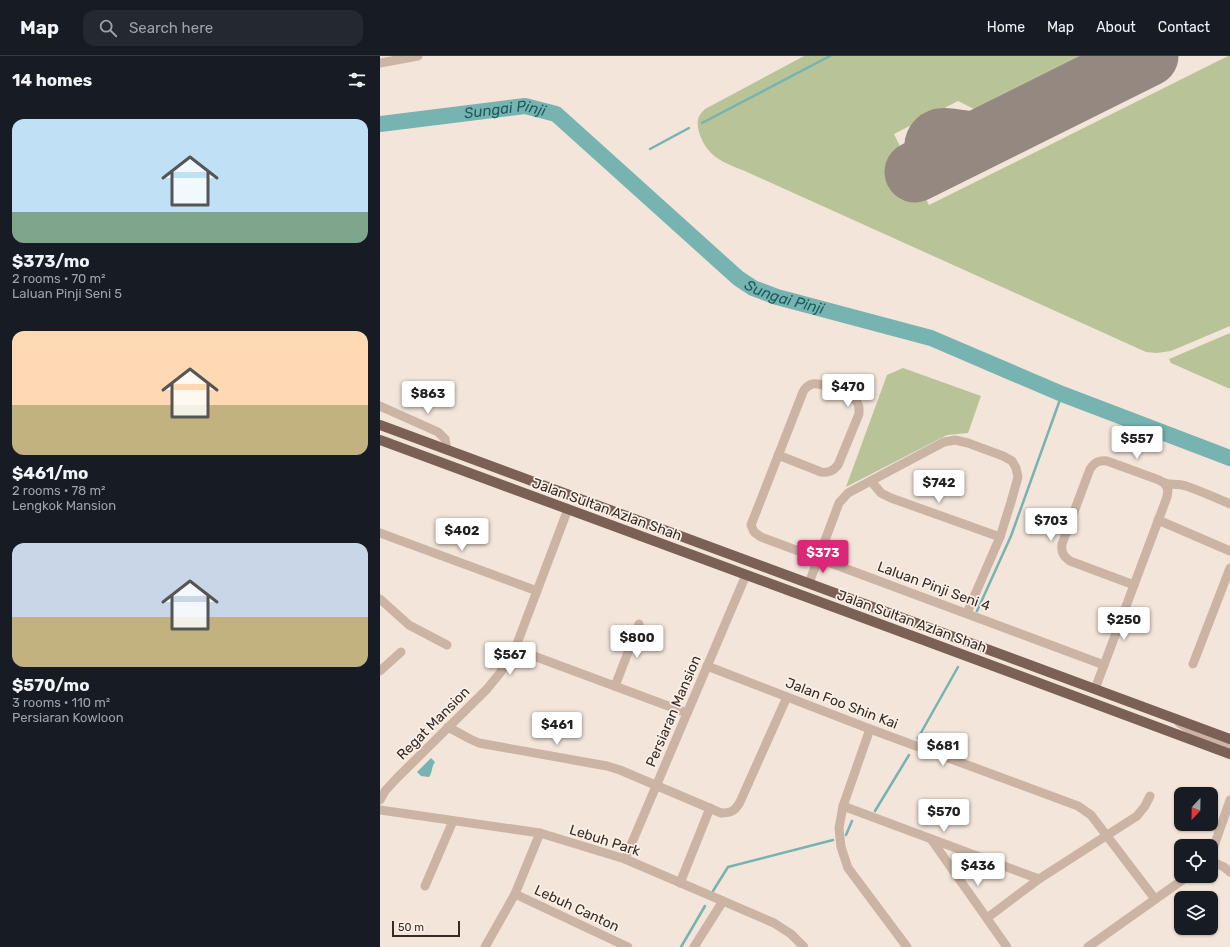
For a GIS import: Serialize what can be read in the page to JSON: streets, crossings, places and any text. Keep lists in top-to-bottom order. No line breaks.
{"streets":{"main road":["Jalan Sultan Azlan Shah"],"street":["Laluan Pinji Seni 4","Jalan Foo Shin Kai","Persiaran Mansion","Regat Mansion","Lebuh Park","Lebuh Canton"]},"crossings":[["Jalan Sultan Azlan Shah","Persiaran Mansion"],["Jalan Sultan Azlan Shah","Regat Mansion"],["Jalan Foo Shin Kai","Persiaran Mansion"],["Persiaran Mansion","Lebuh Park"]],"water":["Sungai Pinji"],"scale_bar":"50 m","north":"bottom","page":{"header":"Map","search":"Search here","nav":["Home","Map","About","Contact"],"heading":"14 homes","list":[{"name":"$373/mo","note":"2 rooms · 70 m² · Laluan Pinji Seni 5"},{"name":"$461/mo","note":"2 rooms · 78 m² · Lengkok Mansion"},{"name":"$570/mo","note":"3 rooms · 110 m² · Persiaran Kowloon"}],"price":["$470","$863","$557","$742","$703","$402","$373","$250","$800","$567","$461","$681","$570","$436"],"scale":"50 m"}}
